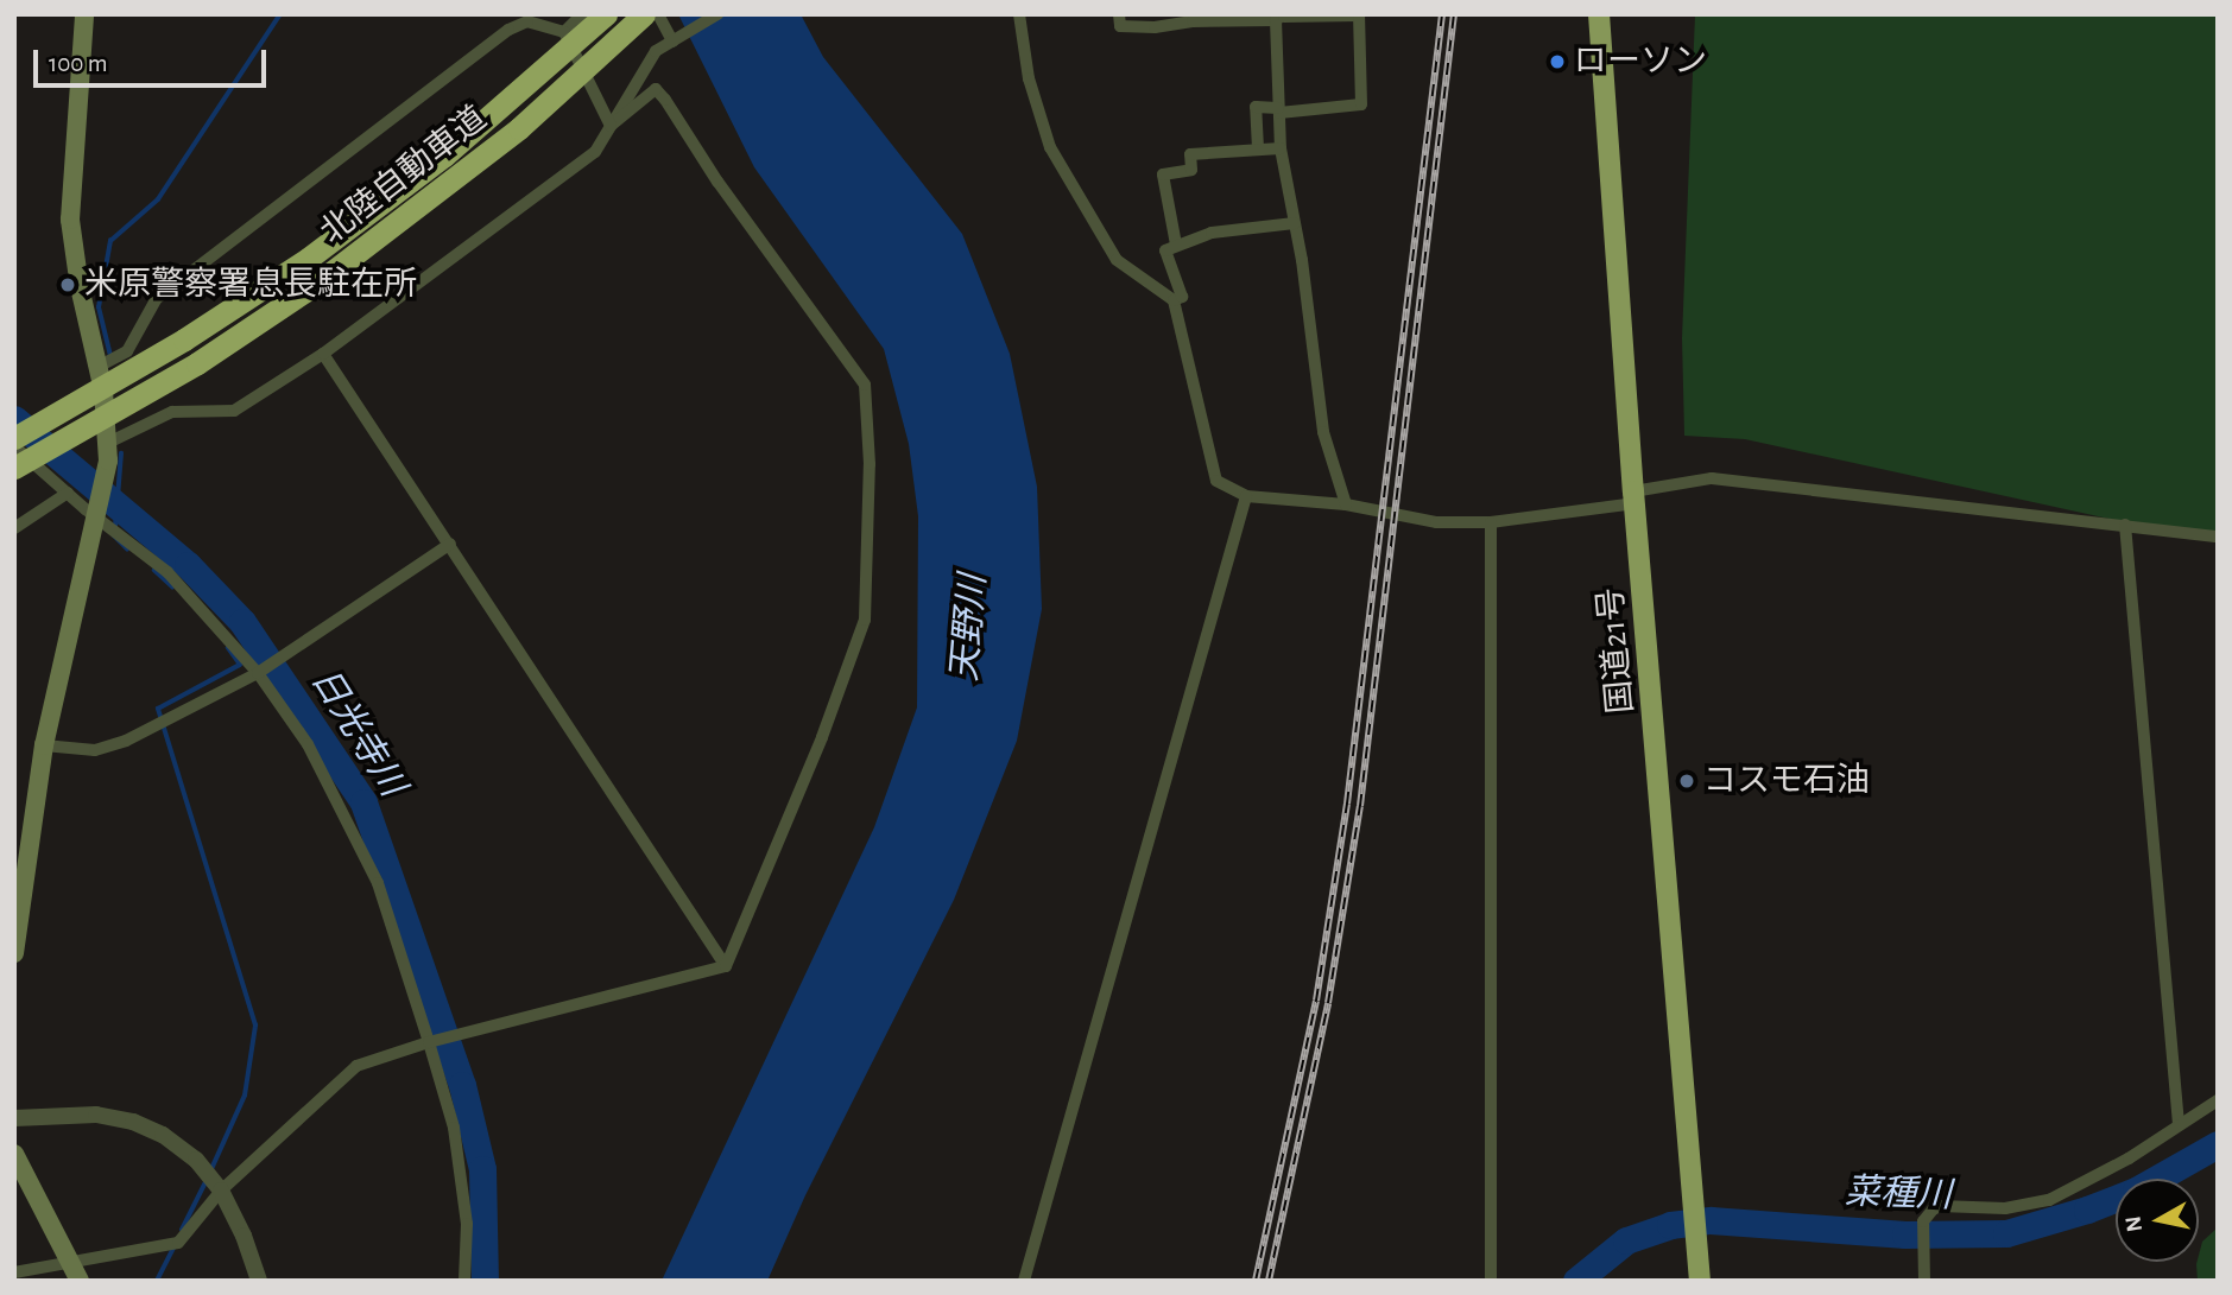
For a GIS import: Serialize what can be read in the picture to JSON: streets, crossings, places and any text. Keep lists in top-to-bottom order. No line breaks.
{"streets":{"highway":["北陸自動車道","国道21号"]},"water":["天野川","日光寺川","菜種川"],"places":["ローソン","米原警察署息長駐在所","コスモ石油"],"scale_bar":"100 m","north":"left"}
